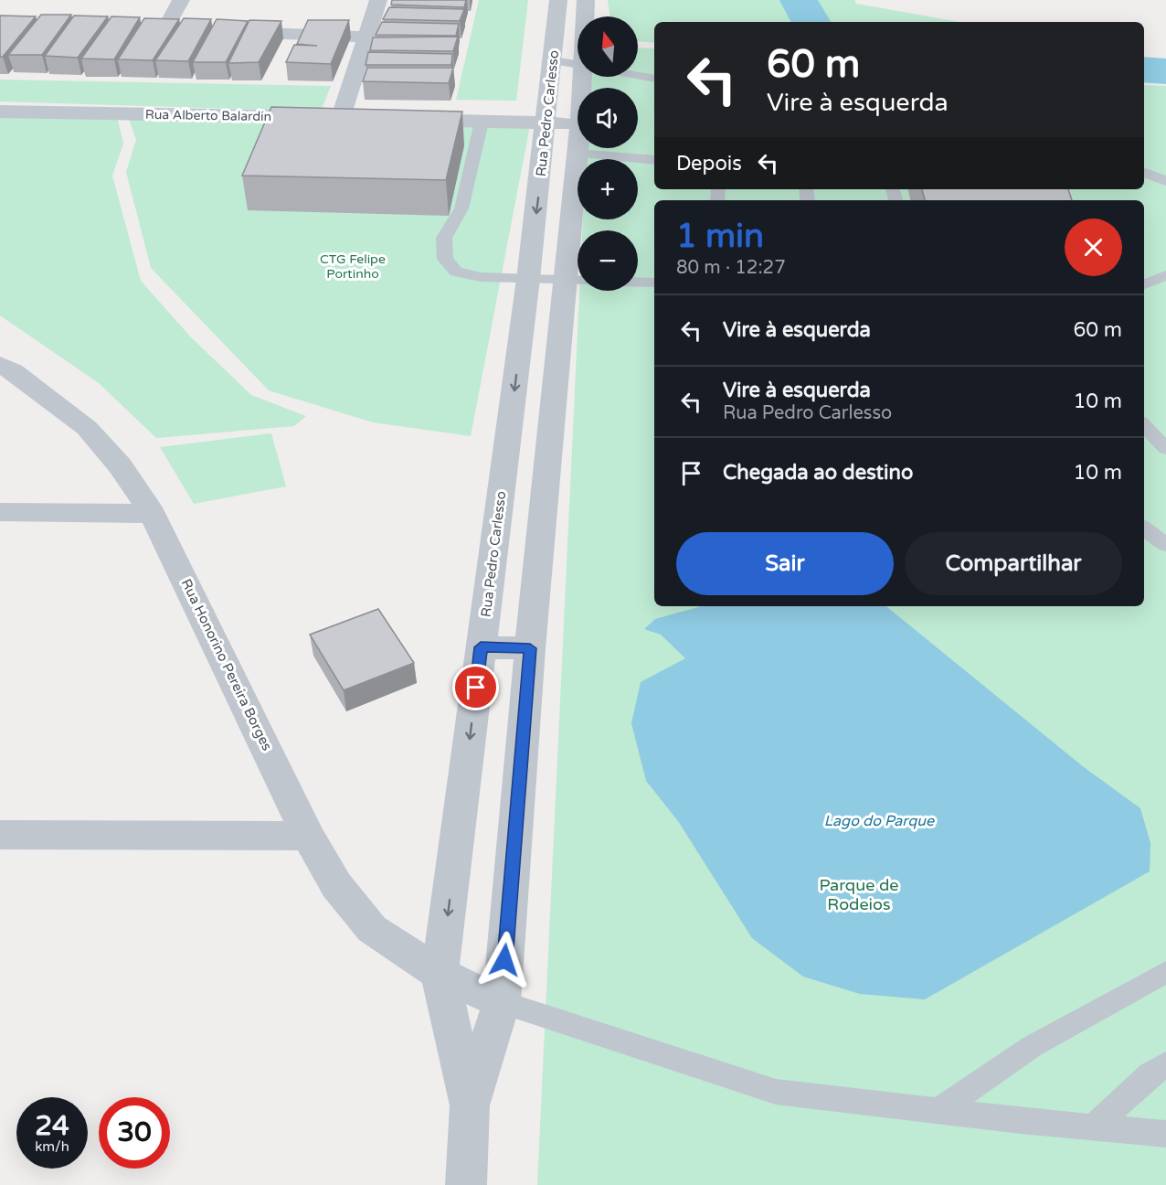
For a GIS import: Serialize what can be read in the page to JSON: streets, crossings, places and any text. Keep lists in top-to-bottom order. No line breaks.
{"streets":{"street":["Rua Pedro Carlesso","Rua Alberto Balardin","Rua Honorino Pereira Borges"]},"crossings":[["Rua Pedro Carlesso","Rua Honorino Pereira Borges"]],"water":["Lago do Parque"],"parks":["CTG Felipe Portinho","Parque de Rodeios"],"north":"top","page":{"map_buttons":["+","−"],"turn":["60 m","Vire à esquerda"],"then":"Depois","heading":["1 min","80 m · 12:27"],"list":[{"name":"Vire à esquerda","value":"60 m"},{"name":"Vire à esquerda","note":"Rua Pedro Carlesso","value":"10 m"},{"name":"Chegada ao destino","value":"10 m"}],"buttons":["Sair","Compartilhar"],"speed":"24 km/h","limit":"30"}}
